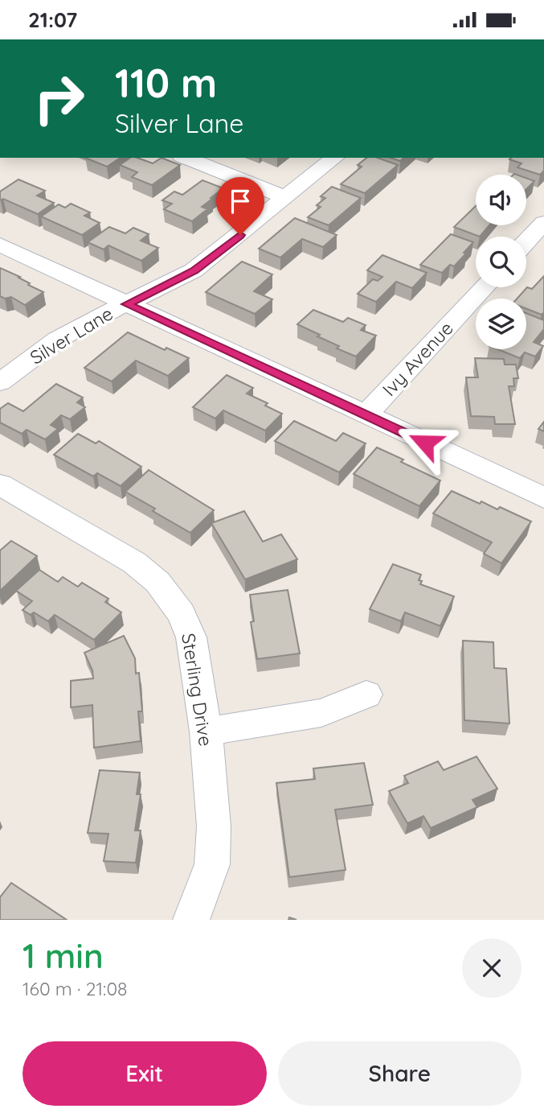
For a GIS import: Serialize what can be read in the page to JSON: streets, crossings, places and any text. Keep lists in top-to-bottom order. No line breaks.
{"streets":{"street":["Silver Lane","Ivy Avenue","Sterling Drive"]},"page":{"status":"21:07","turn":["110 m","Silver Lane"],"heading":["1 min","160 m · 21:08"],"buttons":["Exit","Share"]}}
